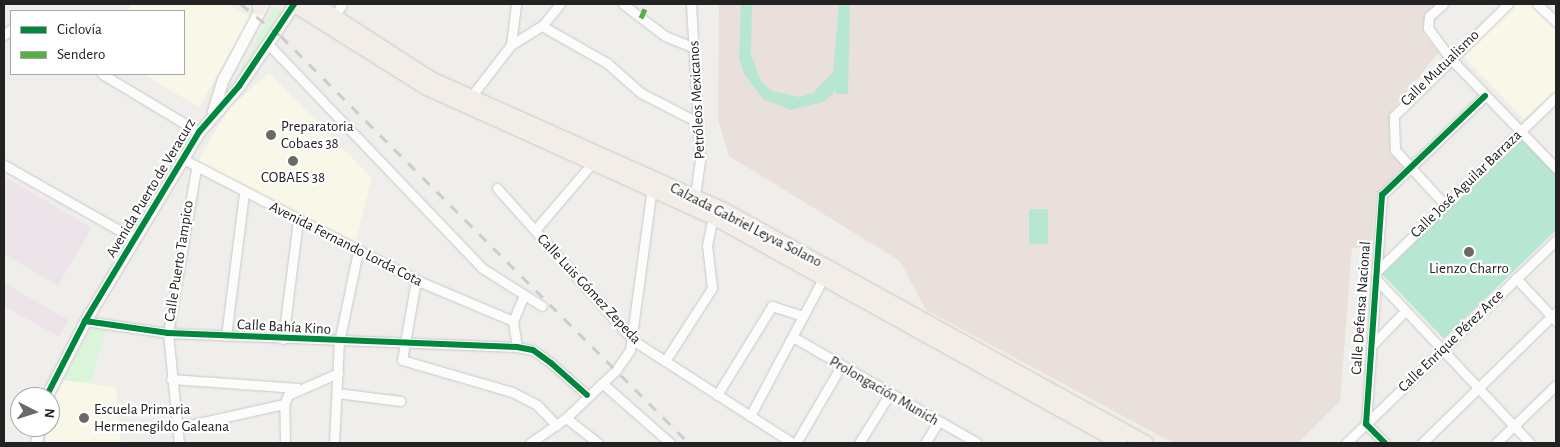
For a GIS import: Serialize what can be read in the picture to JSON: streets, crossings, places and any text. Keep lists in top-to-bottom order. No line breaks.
{"streets":{"main road":["Calzada Gabriel Leyva Solano"],"street":["Calle Mutualismo","Petróleos Mexicanos","Calle José Aguilar Barraza","Avenida Puerto de Veracurz","Avenida Fernando Lorda Cota","Calle Puerto Tampico","Calle Luis Gómez Zepeda","Calle Defensa Nacional","Calle Bahía Kino","Calle Enrique Pérez Arce","Prolongación Munich"]},"crossings":[["Calle Mutualismo","Calle José Aguilar Barraza"],["Calle Mutualismo","Calle Defensa Nacional"],["Petróleos Mexicanos","Calzada Gabriel Leyva Solano"],["Calle José Aguilar Barraza","Calle Defensa Nacional"],["Avenida Puerto de Veracurz","Calzada Gabriel Leyva Solano"],["Avenida Puerto de Veracurz","Avenida Fernando Lorda Cota"],["Avenida Puerto de Veracurz","Calle Bahía Kino"],["Avenida Fernando Lorda Cota","Calle Puerto Tampico"],["Calle Puerto Tampico","Calle Bahía Kino"],["Calle Defensa Nacional","Calle Enrique Pérez Arce"]],"places":["Preparatoria Cobaes 38","COBAES 38","Lienzo Charro","Escuela Primaria Hermenegildo Galeana"],"legend":["Ciclovía","Sendero"],"north":"right"}
